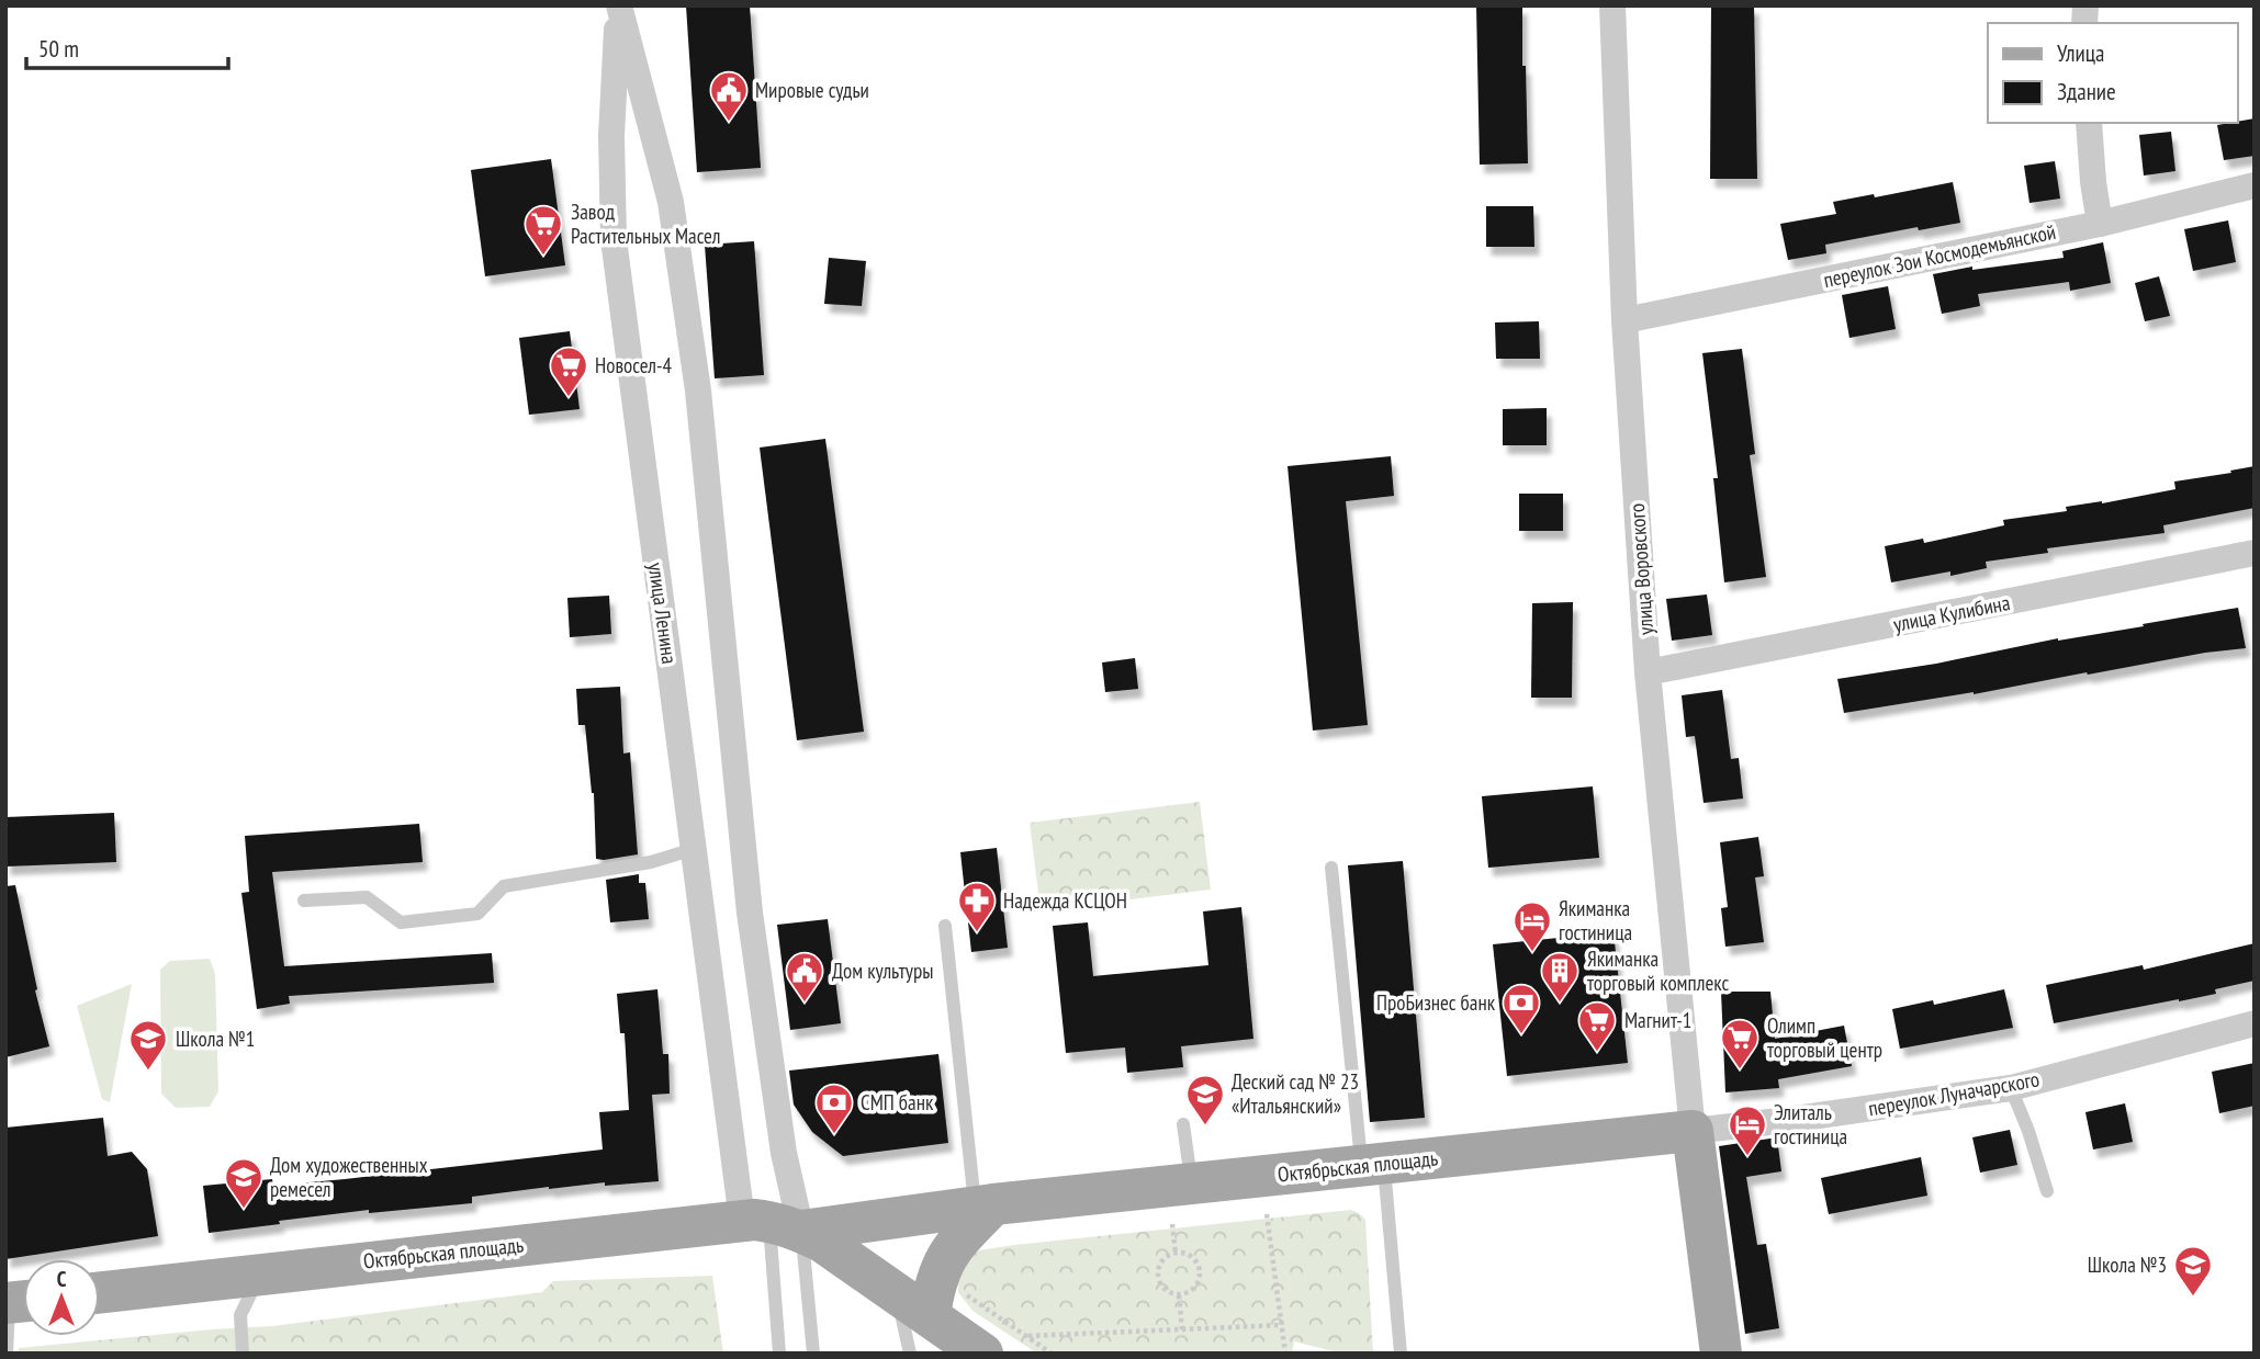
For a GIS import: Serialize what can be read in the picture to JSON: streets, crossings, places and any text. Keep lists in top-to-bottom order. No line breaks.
{"streets":{"main road":["Октябрьская площадь"],"street":["переулок Зои Космодемьянской","улица Воровского","улица Ленина","улица Кулибина","переулок Луначарского"]},"crossings":[["переулок Зои Космодемьянской","улица Воровского"],["улица Воровского","улица Кулибина"],["улица Воровского","переулок Луначарского"],["улица Воровского","Октябрьская площадь"],["улица Ленина","Октябрьская площадь"],["переулок Луначарского","Октябрьская площадь"]],"places":{"public building":["Мировые судьи","Дом культуры"],"supermarket":["Завод Растительных Масел","Новосел-4","Магнит-1","Олимп торговый центр"],"pharmacy":["Надежда КСЦОН"],"hotel":["Якиманка гостиница","Элиталь гостиница"],"building":["Якиманка торговый комплекс"],"bank":["ПроБизнес банк","СМП банк"],"school or university":["Школа №1","Деский сад № 23 «Итальянский»","Дом художественных ремесел","Школа №3"]},"legend":["Улица","Здание"],"scale_bar":"50 m","north":"top"}
